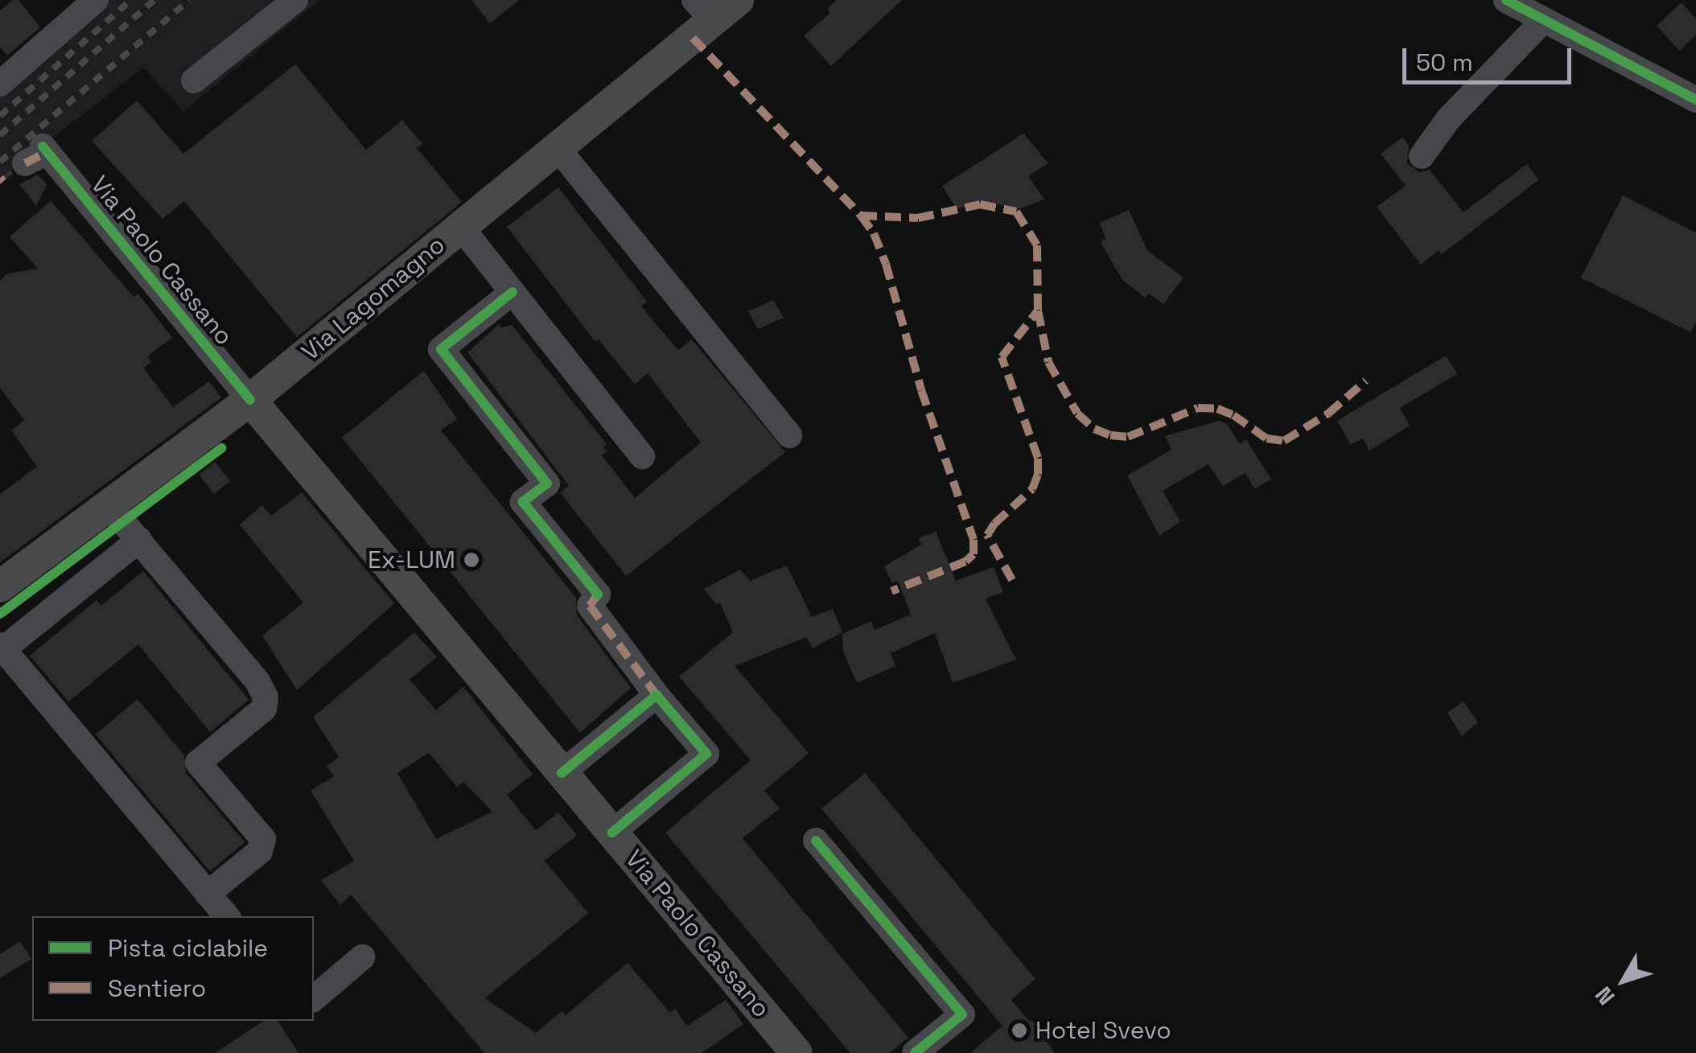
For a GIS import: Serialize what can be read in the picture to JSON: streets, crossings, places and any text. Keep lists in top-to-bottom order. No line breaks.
{"streets":{"main road":["Via Paolo Cassano","Via Lagomagno"]},"crossings":[["Via Paolo Cassano","Via Lagomagno"]],"places":["Ex-LUM","Hotel Svevo"],"legend":["Pista ciclabile","Sentiero"],"scale_bar":"50 m","north":"bottom left"}
